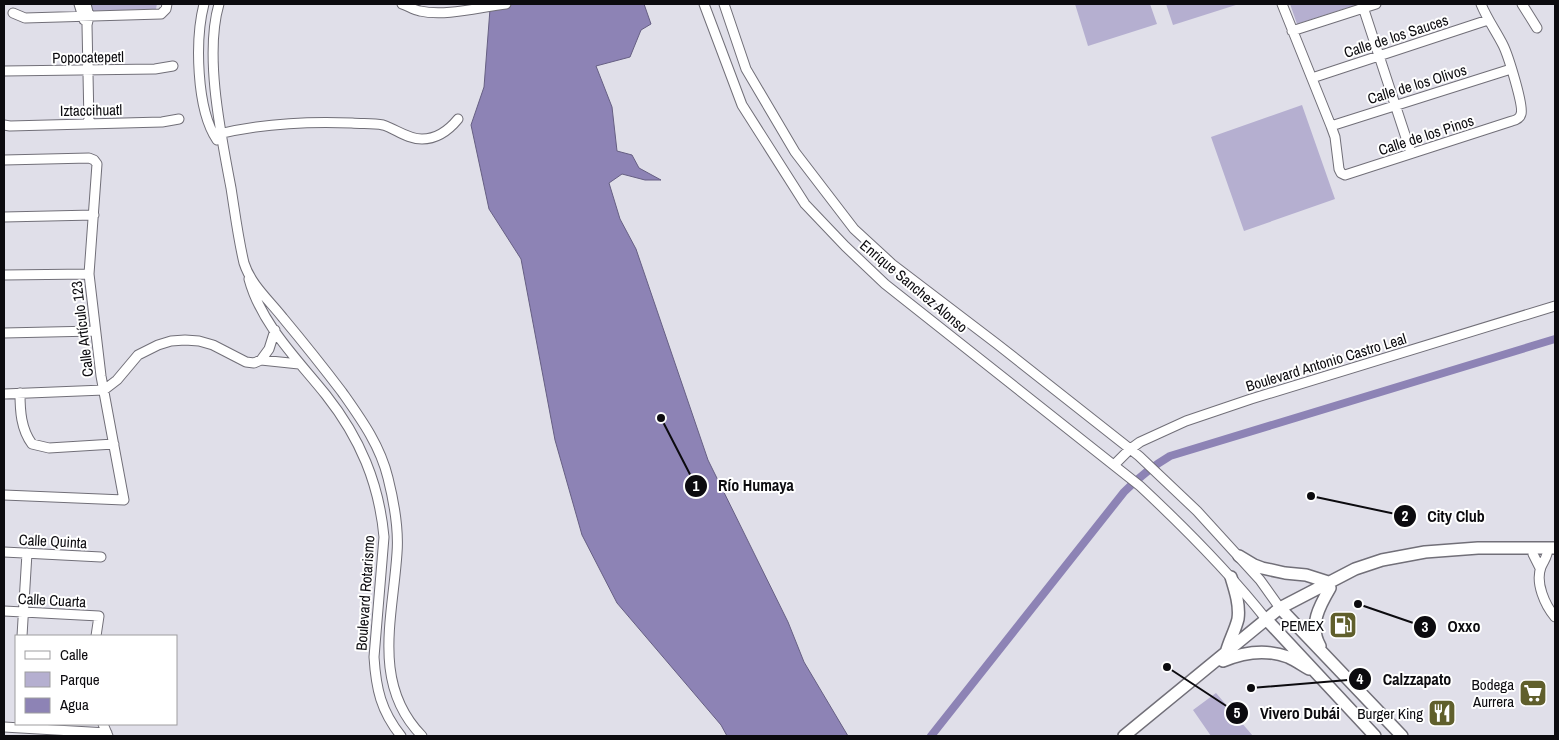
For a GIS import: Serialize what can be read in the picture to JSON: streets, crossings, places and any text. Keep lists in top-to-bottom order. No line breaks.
{"streets":{"street":["Calle de los Sauces","Popocatepetl","Calle de los Olivos","Iztaccihuatl","Calle de los Pinos","Enrique Sanchez Alonso","Calle Artículo 123","Boulevard Antonio Castro Leal","Calle Quinta","Boulevard Rotarismo","Calle Cuarta"]},"crossings":[["Calle de los Olivos","Calle de los Pinos"],["Enrique Sanchez Alonso","Boulevard Antonio Castro Leal"]],"places":{"other":["Río Humaya","City Club","Oxxo","Vivero Dubái","Calzzapato"],"fuel station":["PEMEX"],"supermarket":["Bodega Aurrera"],"restaurant":["Burger King"]},"legend":["Calle","Parque","Agua"]}
